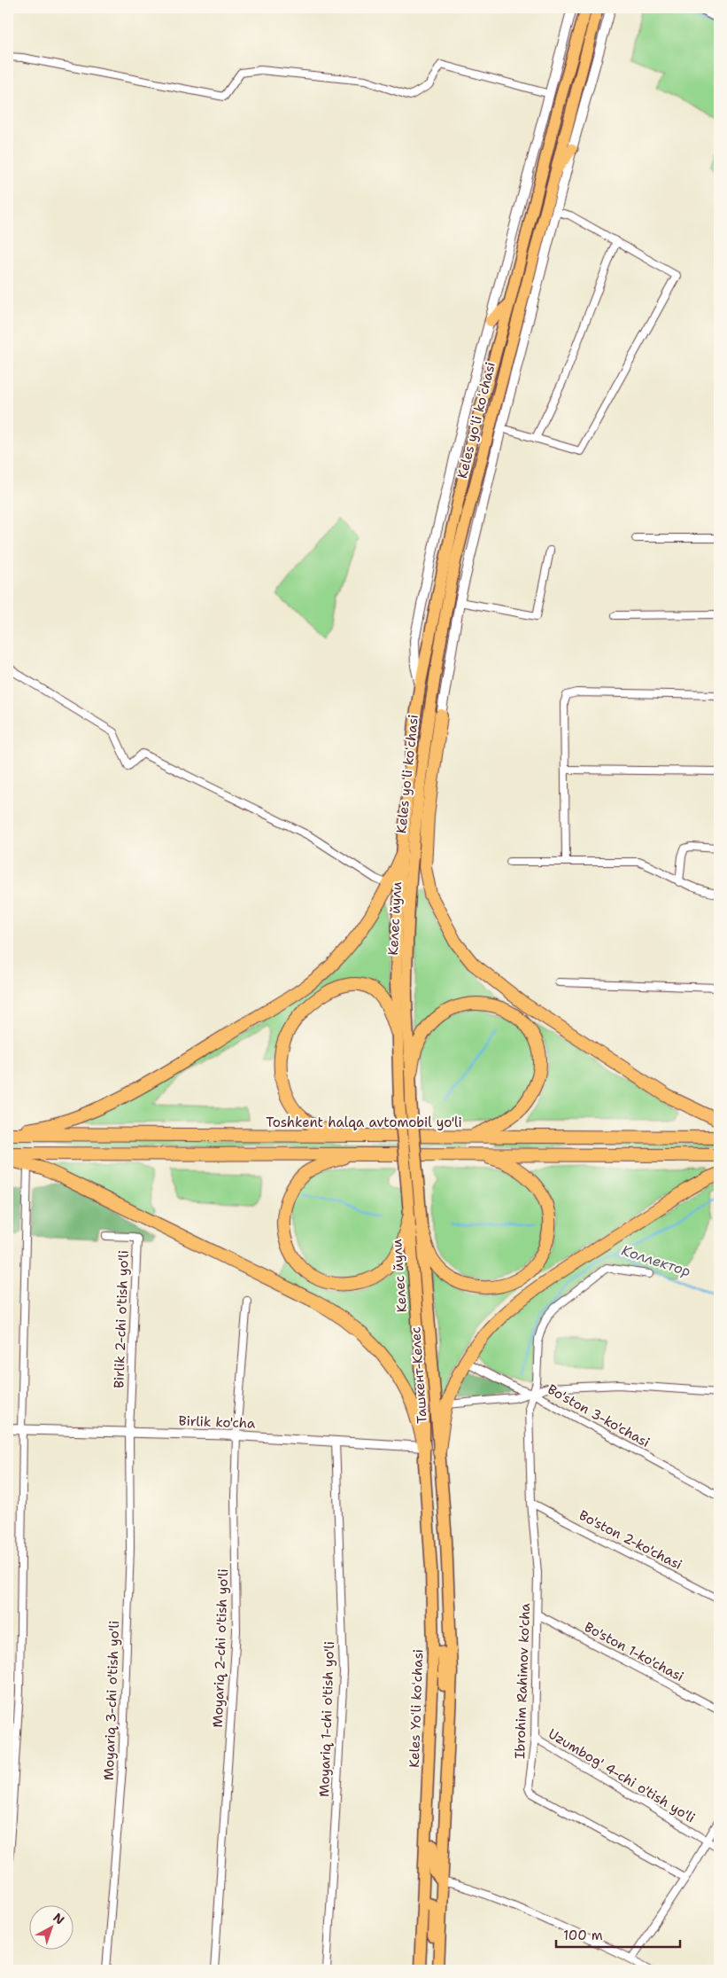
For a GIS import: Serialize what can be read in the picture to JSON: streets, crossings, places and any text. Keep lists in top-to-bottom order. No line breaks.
{"streets":{"highway":["Toshkent halqa avtomobil yo'li"],"main road":["Keles yoʻli koʻchasi","Келес йули","Ташкент-Келес","Keles Yoʻli koʻchasi"],"street":["Birlik 2-chi o'tish yo'li","Bo'ston 3-ko'chasi","Birlik ko'cha","Bo'ston 2-ko'chasi","Moyariq 2-chi o'tish yo'li","Bo'ston 1-ko'chasi","Ibrohim Rahimov ko'cha","Moyariq 3-chi o'tish yo'li","Moyariq 1-chi o'tish yo'li","Uzumbog' 4-chi o'tish yo'li"]},"crossings":[["Keles yoʻli koʻchasi","Келес йули"],["Келес йули","Ташкент-Келес"],["Келес йули","Birlik ko'cha"],["Келес йули","Keles Yoʻli koʻchasi"],["Birlik 2-chi o'tish yo'li","Birlik ko'cha"],["Birlik 2-chi o'tish yo'li","Moyariq 3-chi o'tish yo'li"],["Bo'ston 3-ko'chasi","Ibrohim Rahimov ko'cha"],["Birlik ko'cha","Moyariq 2-chi o'tish yo'li"],["Birlik ko'cha","Moyariq 3-chi o'tish yo'li"],["Birlik ko'cha","Keles Yoʻli koʻchasi"],["Birlik ko'cha","Moyariq 1-chi o'tish yo'li"],["Bo'ston 2-ko'chasi","Ibrohim Rahimov ko'cha"],["Bo'ston 1-ko'chasi","Ibrohim Rahimov ko'cha"],["Ibrohim Rahimov ko'cha","Uzumbog' 4-chi o'tish yo'li"]],"water":["Коллектор"],"scale_bar":"100 m","north":"top right"}
